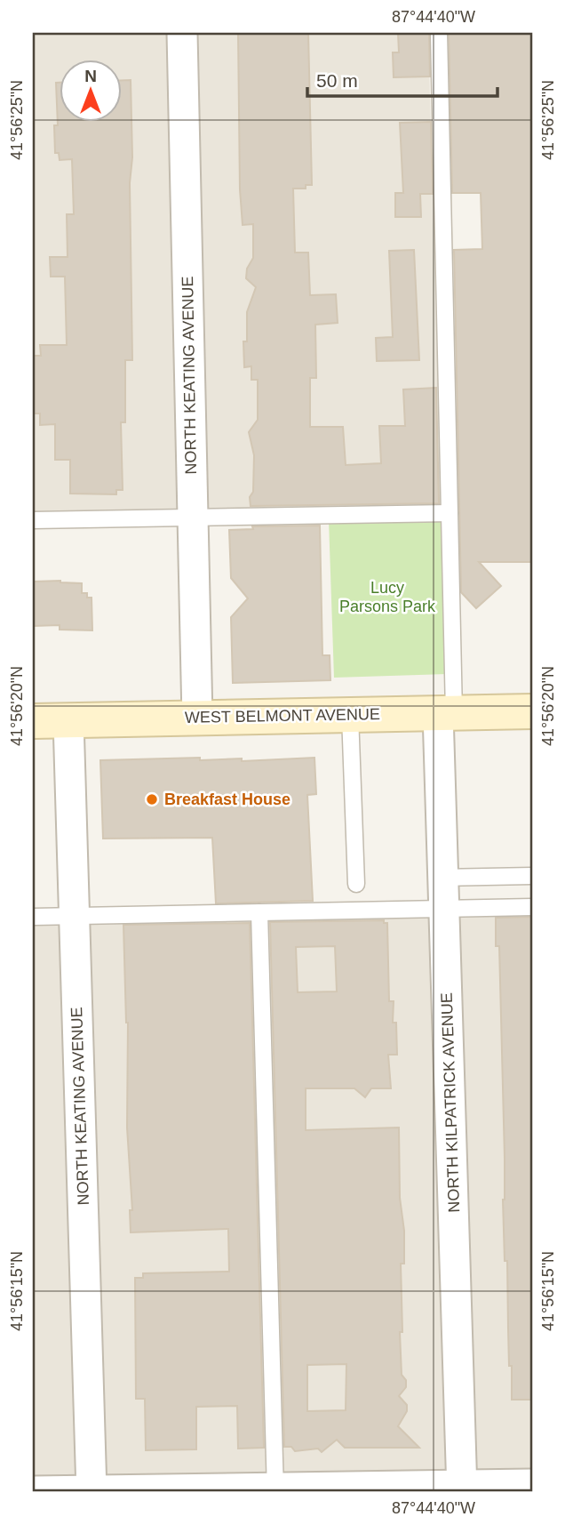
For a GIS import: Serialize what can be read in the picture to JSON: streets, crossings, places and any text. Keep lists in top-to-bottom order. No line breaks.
{"streets":{"main road":["WEST BELMONT AVENUE"],"street":["NORTH KEATING AVENUE","NORTH KILPATRICK AVENUE"]},"crossings":[["NORTH KEATING AVENUE","WEST BELMONT AVENUE"],["WEST BELMONT AVENUE","NORTH KILPATRICK AVENUE"]],"parks":["Lucy Parsons Park"],"places":["Breakfast House"],"scale_bar":"50 m","north":"top","coordinates":["87°44'40\"W","41°56'25\"N","41°56'20\"N","41°56'15\"N"]}
